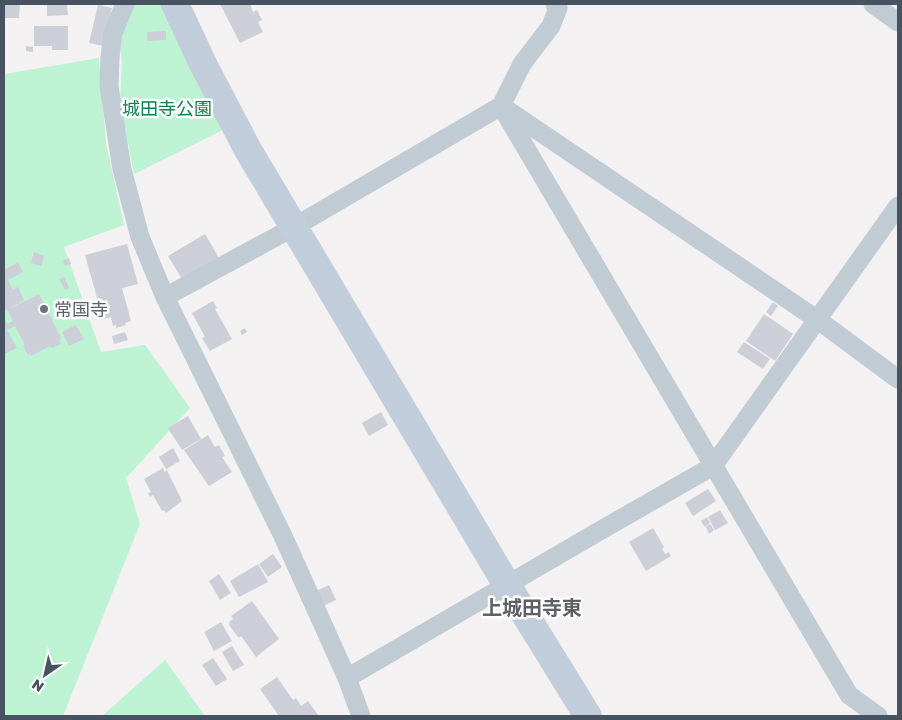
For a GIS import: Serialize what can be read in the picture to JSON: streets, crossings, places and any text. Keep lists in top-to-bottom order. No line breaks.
{"districts":["上城田寺東"],"parks":["城田寺公園"],"places":["常国寺"],"north":"bottom left"}
